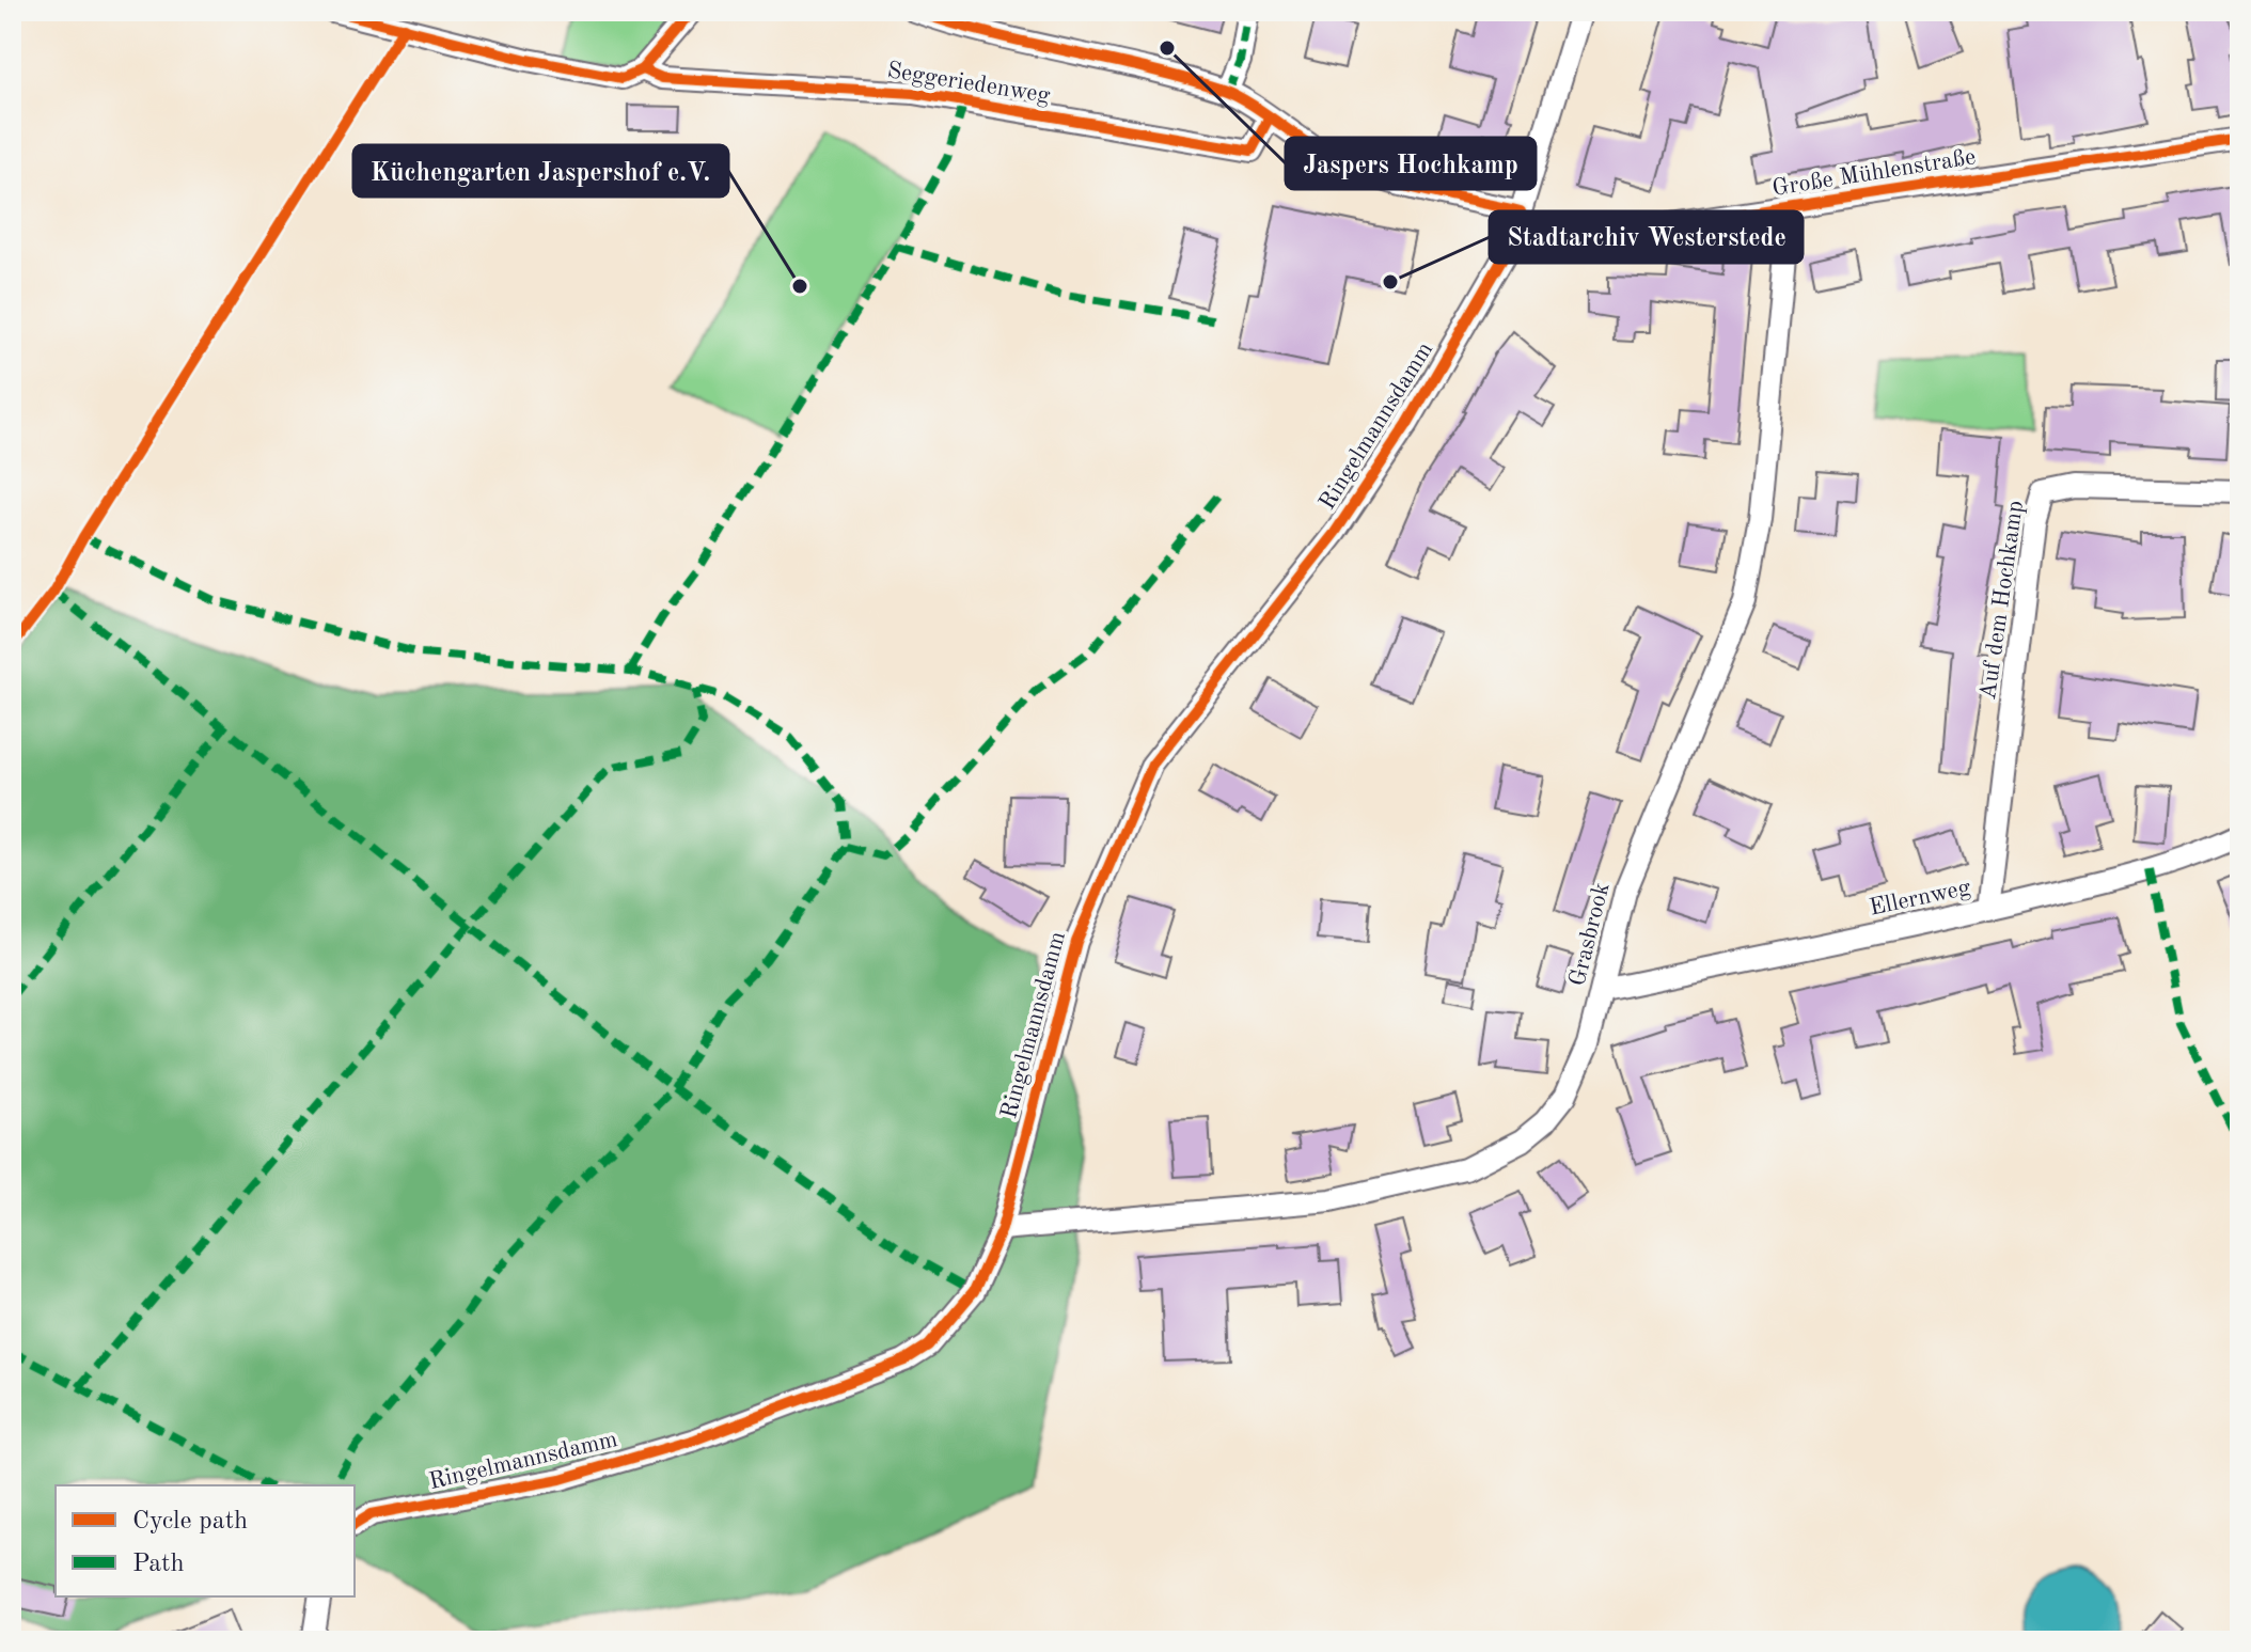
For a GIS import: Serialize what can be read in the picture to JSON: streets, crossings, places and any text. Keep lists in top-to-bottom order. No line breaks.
{"streets":{"street":["Seggeriedenweg","Große Mühlenstraße","Ringelmannsdamm","Auf dem Hochkamp","Ellernweg","Grasbrook"]},"crossings":[["Seggeriedenweg","Große Mühlenstraße"],["Große Mühlenstraße","Ringelmannsdamm"],["Große Mühlenstraße","Grasbrook"],["Ringelmannsdamm","Grasbrook"],["Auf dem Hochkamp","Ellernweg"],["Ellernweg","Grasbrook"]],"places":["Jaspers Hochkamp","Stadtarchiv Westerstede","Küchengarten Jaspershof e.V."],"legend":["Cycle path","Path"]}
